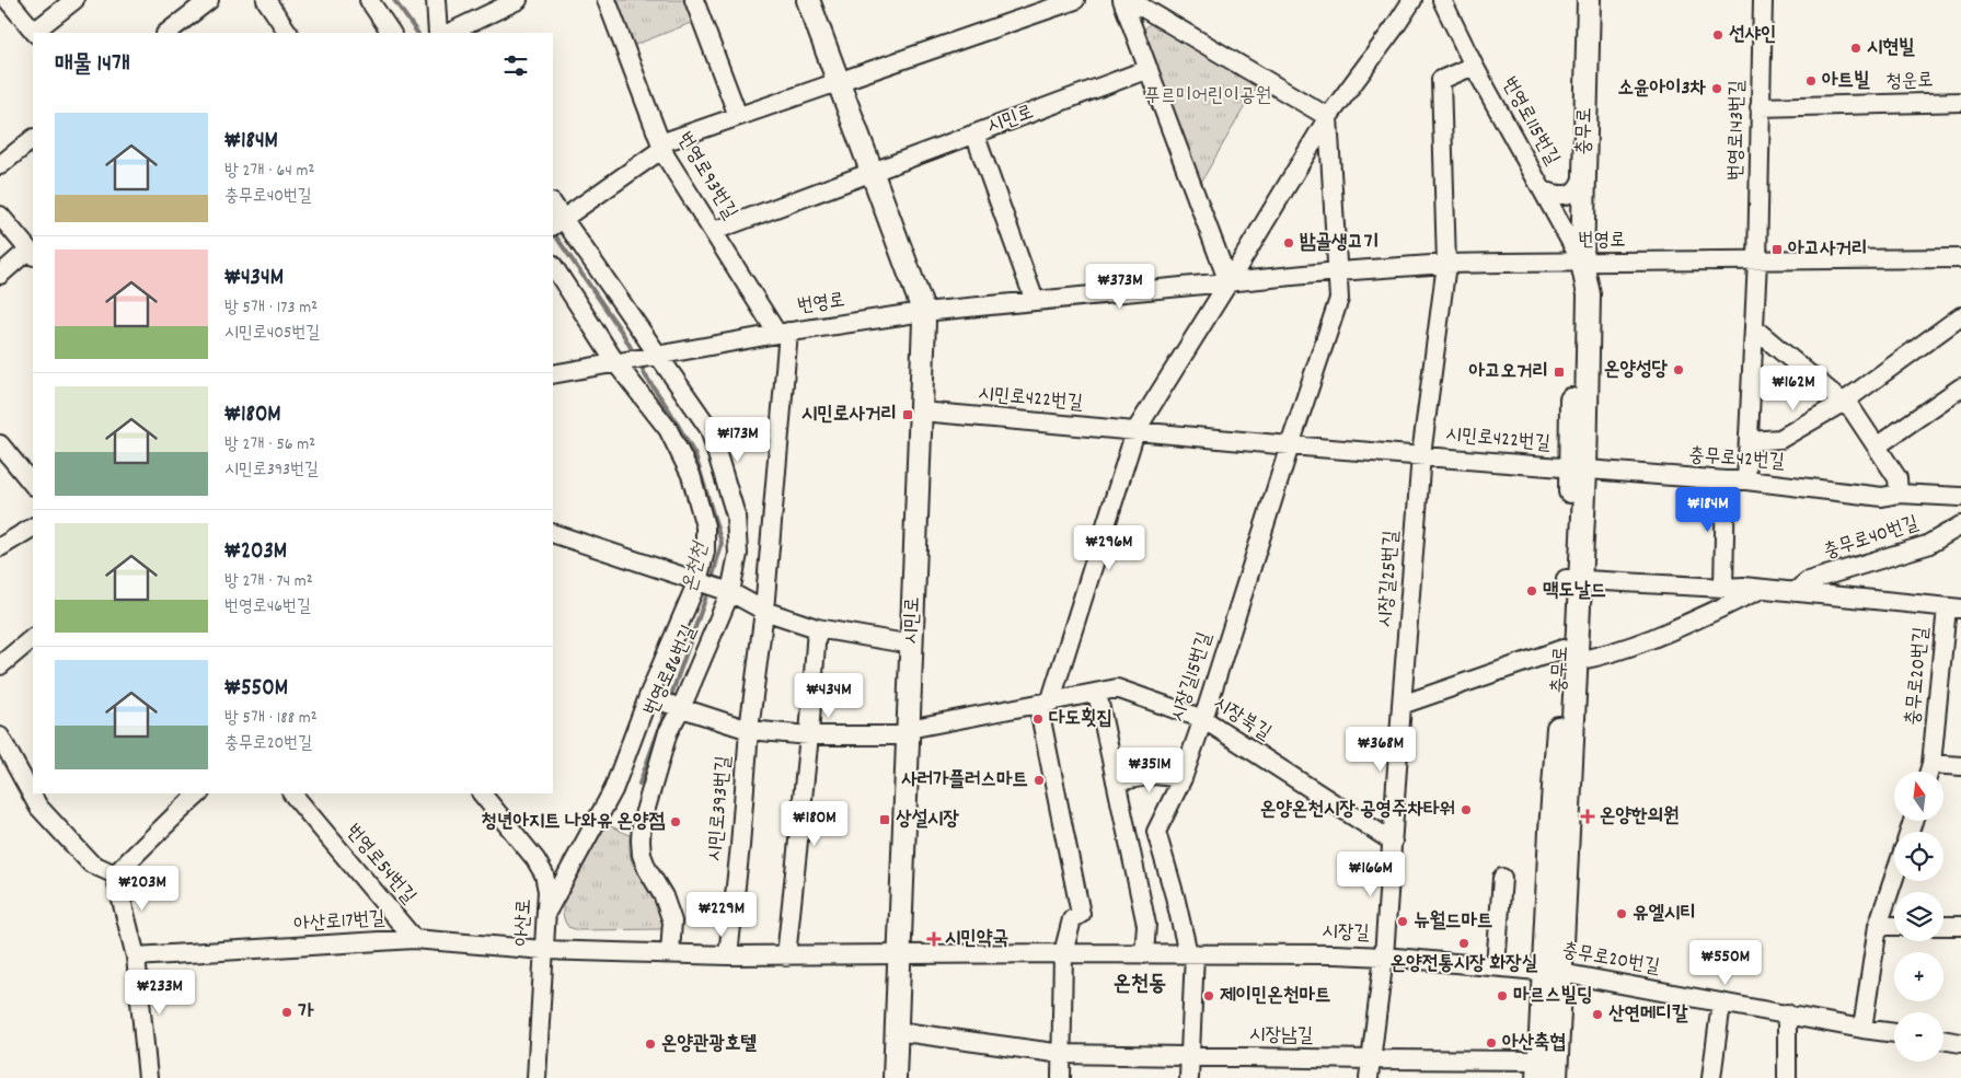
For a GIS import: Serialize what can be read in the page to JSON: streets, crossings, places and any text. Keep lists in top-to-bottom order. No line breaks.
{"streets":{"main road":["시민로","충무로"],"street":["청운로","번영로115번길","번영로143번길","번영로93번길","번영로","시민로422번길","충무로42번길","충무로40번길","시장길25번길","번영로86번길","충무로20번길","시장길15번길","시장북길","시민로393번길","번영로54번길","아산로17번길","아산로","시장길","시장남길"]},"crossings":[["청운로","번영로143번길"],["시민로","번영로"],["시민로","시민로422번길"],["시민로","시장북길"],["시민로","시장길"],["시민로","시장남길"],["번영로115번길","충무로"],["번영로115번길","번영로"],["번영로143번길","번영로"],["충무로","번영로"],["충무로","시민로422번길"],["충무로","충무로42번길"],["충무로","충무로20번길"],["충무로","시장길"],["충무로","시장남길"],["번영로93번길","번영로"],["번영로93번길","시민로393번길"],["번영로","시민로422번길"],["번영로","번영로86번길"],["번영로","시민로393번길"],["시민로422번길","충무로42번길"],["시민로422번길","시장길25번길"],["시민로422번길","시장길15번길"],["시장길25번길","시장북길"],["시장길25번길","시장길"],["번영로86번길","시장북길"],["충무로20번길","시장길"],["시장길15번길","시장북길"],["시장길15번길","시장길"],["시장북길","시민로393번길"],["번영로54번길","아산로17번길"],["아산로17번길","아산로"]],"districts":["온천동"],"water":["온천천"],"parks":["푸르미어린이공원"],"places":{"other":["선샤인","시현빌","아트빌","소윤아이3차","밤골생고기","온양성당","맥도날드","다도횟집","사러가플러스마트","온양온천시장 공영주차타워","청년아지트 나와유 온양점","유엘시티","뉴월드마트","온양전통시장 화장실","제이민온천마트","마르스빌딩","가","산연메디칼","아산축협","온양관광호텔"],"transit":["아고사거리","아고오거리","시민로사거리","상설시장"],"health":["온양한의원","시민약국"]},"north":"top","page":{"heading":"매물 14개","list":[{"name":"₩184M","note":"방 2개 · 64 m² · 충무로40번길"},{"name":"₩434M","note":"방 5개 · 173 m² · 시민로405번길"},{"name":"₩180M","note":"방 2개 · 56 m² · 시민로393번길"},{"name":"₩203M","note":"방 2개 · 74 m² · 번영로46번길"},{"name":"₩550M","note":"방 5개 · 188 m² · 충무로20번길"}],"price":["₩373M","₩162M","₩173M","₩184M","₩296M","₩434M","₩368M","₩351M","₩180M","₩166M","₩203M","₩229M","₩550M","₩233M"],"map_buttons":["+","−"]}}
